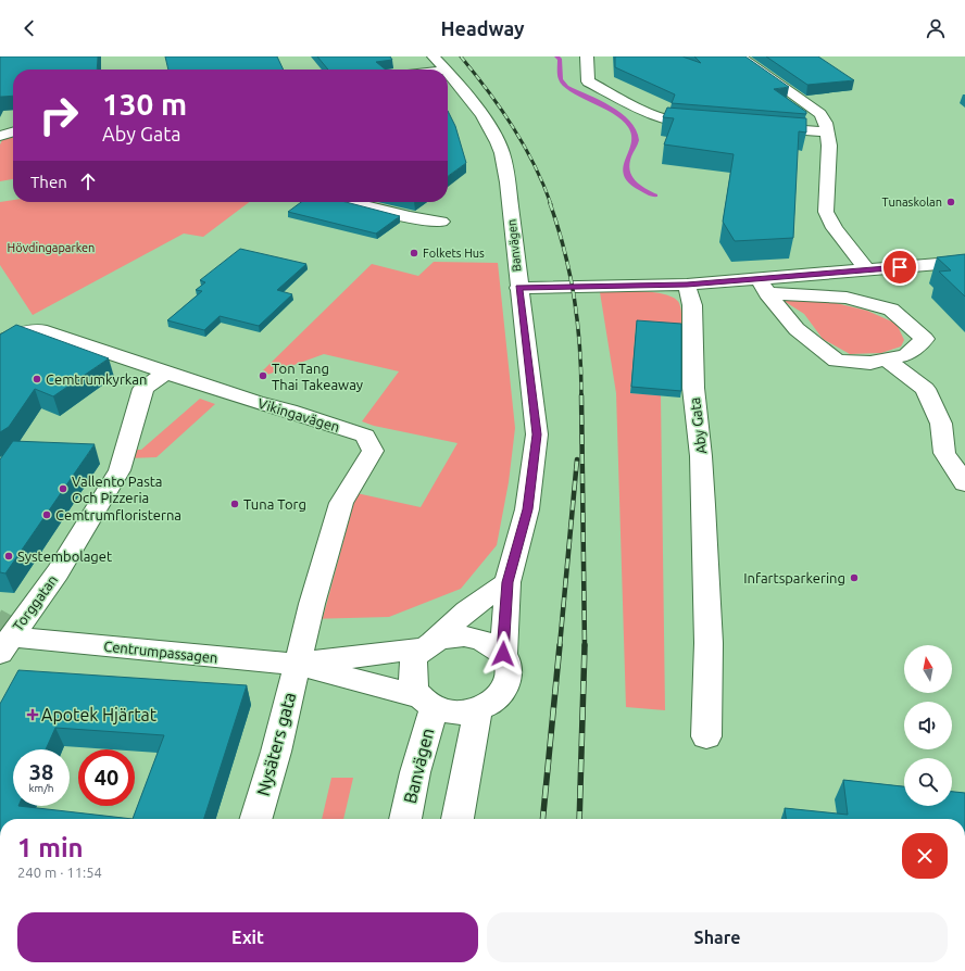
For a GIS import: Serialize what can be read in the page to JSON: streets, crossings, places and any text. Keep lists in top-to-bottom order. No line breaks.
{"streets":{"street":["Banvägen","Vikingavägen","Aby Gata","Torggatan","Centrumpassagen","Nysäters gata"]},"crossings":[["Banvägen","Centrumpassagen"],["Vikingavägen","Torggatan"],["Vikingavägen","Centrumpassagen"],["Vikingavägen","Nysäters gata"],["Centrumpassagen","Nysäters gata"]],"parks":["Hövdingaparken"],"places":{"other":["Tunaskolan","Folkets Hus","Ton Tang Thai Takeaway","Cemtrumkyrkan","Vallento Pasta Och Pizzeria","Tuna Torg","Cemtrumfloristerna","Systembolaget","Infartsparkering"],"health":["Apotek Hjärtat"]},"north":"top","page":{"header":"Headway","turn":["130 m","Aby Gata"],"then":"Then","speed":"38 km/h","limit":"40","heading":["1 min","240 m · 11:54"],"buttons":["Exit","Share"]}}
